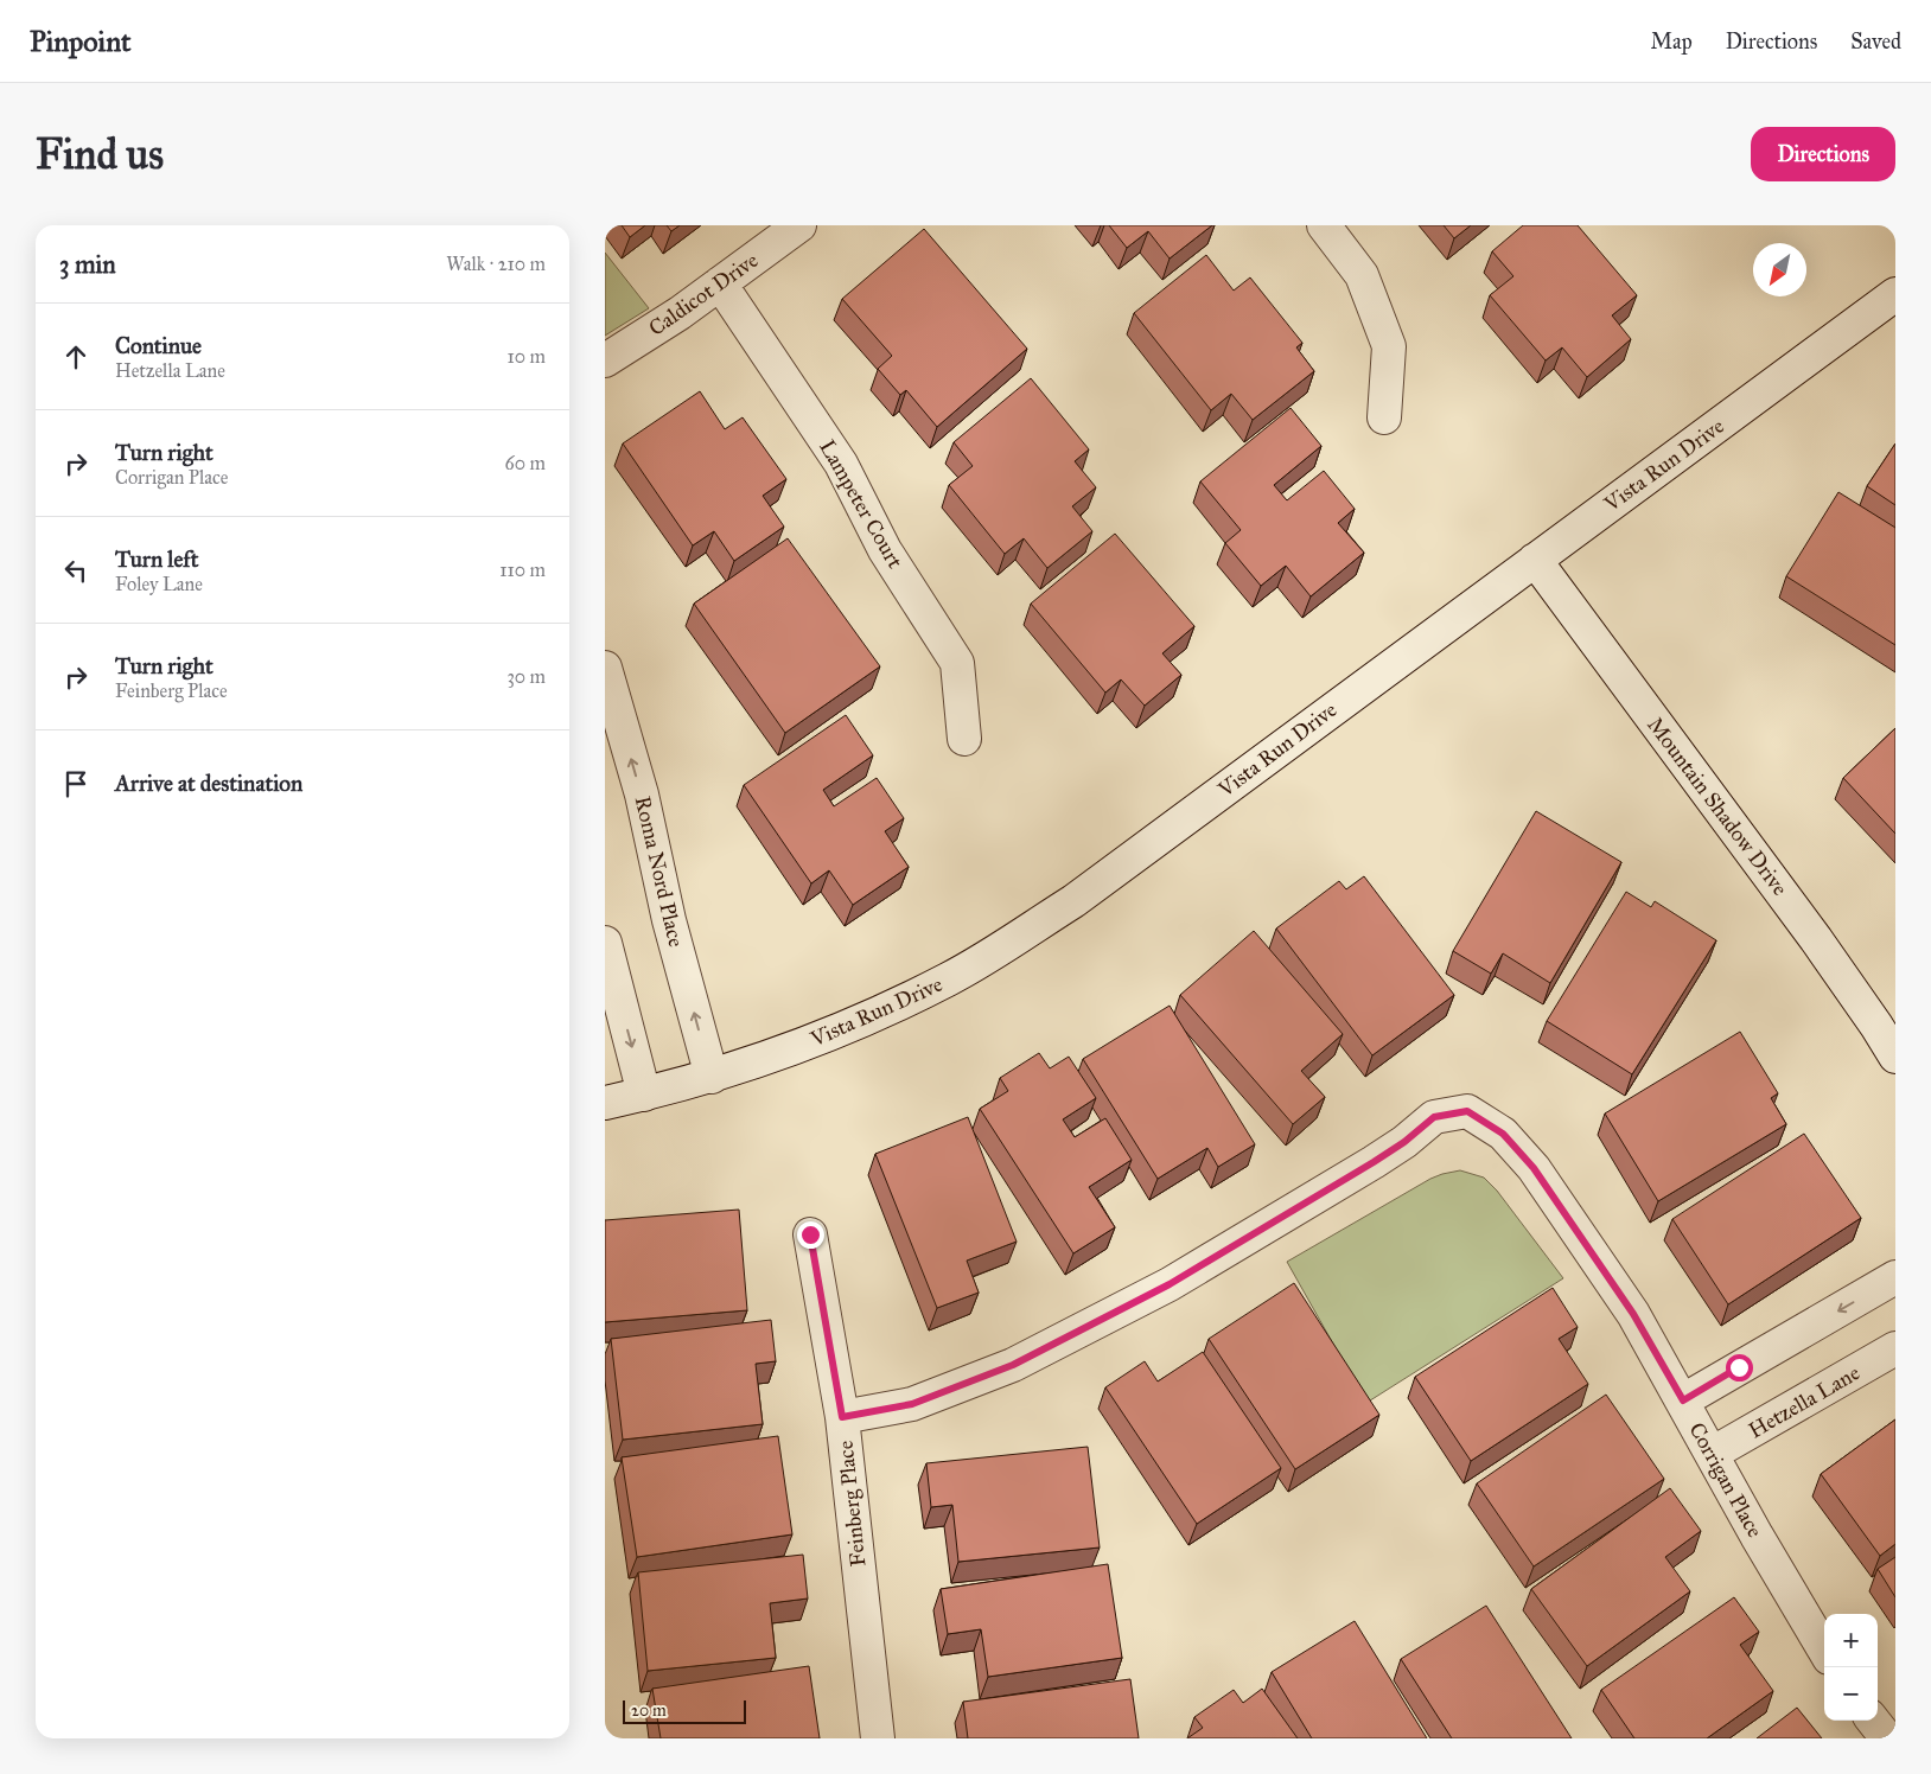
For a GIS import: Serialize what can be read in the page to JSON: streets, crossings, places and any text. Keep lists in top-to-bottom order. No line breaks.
{"streets":{"street":["Caldicot Drive","Vista Run Drive","Lampeter Court","Mountain Shadow Drive","Roma Nord Place","Hetzella Lane","Corrigan Place","Feinberg Place"]},"crossings":[["Caldicot Drive","Lampeter Court"],["Vista Run Drive","Mountain Shadow Drive"],["Vista Run Drive","Roma Nord Place"],["Hetzella Lane","Corrigan Place"],["Corrigan Place","Feinberg Place"]],"scale_bar":"20 m","north":"bottom left","page":{"header":"Pinpoint","nav":["Map","Directions","Saved"],"buttons":"Directions","title":"Find us","heading":["3 min","Walk · 210 m"],"list":[["Continue","Hetzella Lane","10 m"],["Turn right","Corrigan Place","60 m"],["Turn left","Foley Lane","110 m"],["Turn right","Feinberg Place","30 m"],"Arrive at destination"],"map_buttons":["+","−"],"scale":"20 m"}}
